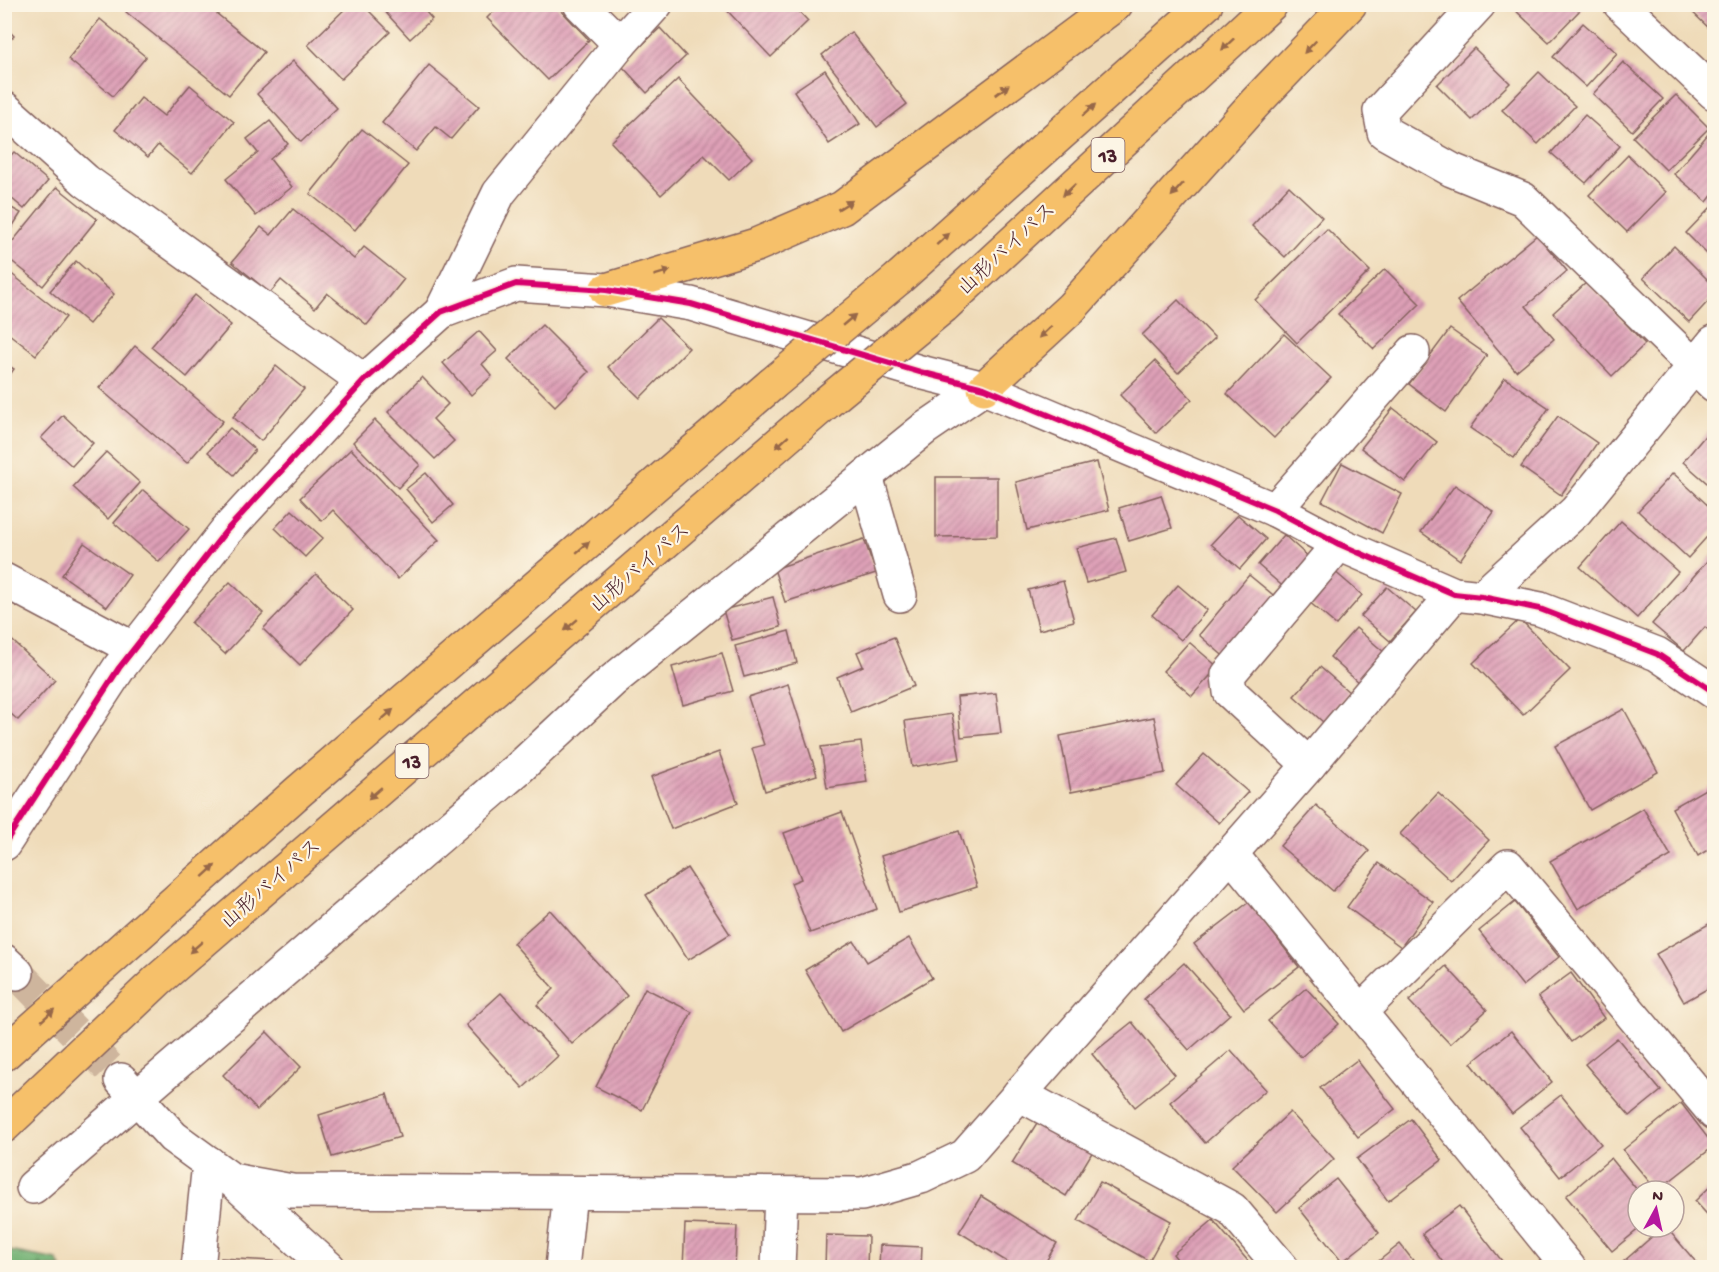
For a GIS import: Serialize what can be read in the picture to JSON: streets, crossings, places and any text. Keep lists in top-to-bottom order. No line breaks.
{"streets":{"highway":["13","山形バイパス"]},"north":"top"}
